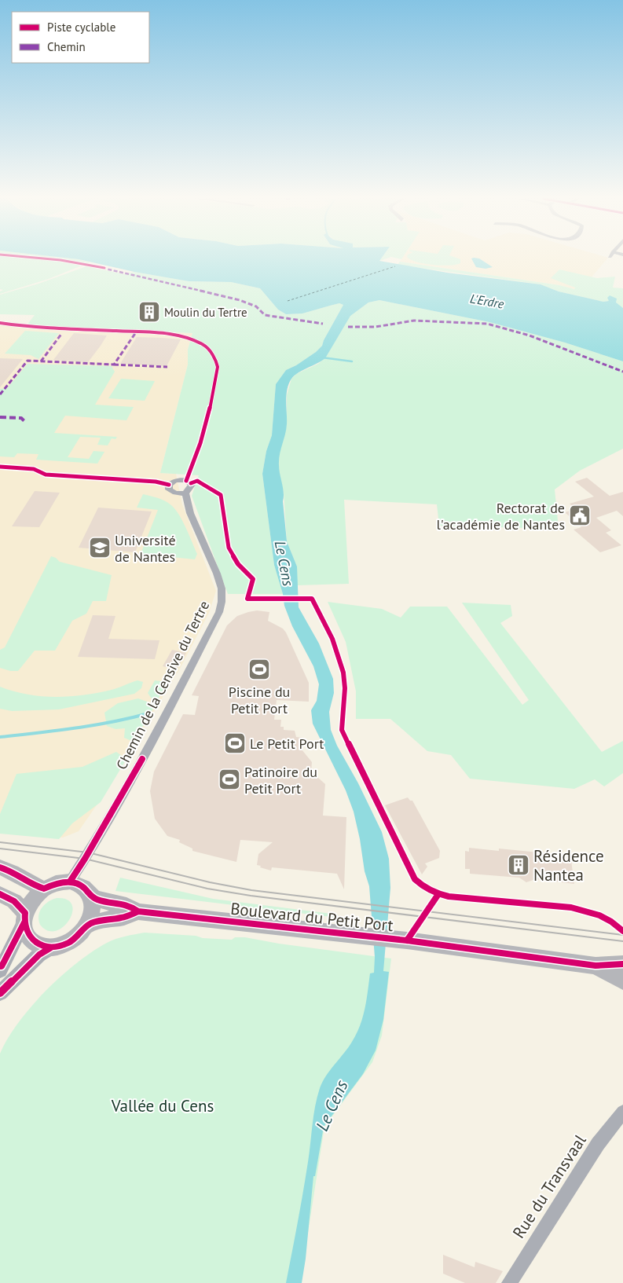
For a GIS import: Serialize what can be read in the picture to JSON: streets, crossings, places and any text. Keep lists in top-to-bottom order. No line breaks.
{"streets":{"main road":["Boulevard du Petit Port"],"street":["Chemin de la Censive du Tertre","Rue du Transvaal"]},"crossings":[["Chemin de la Censive du Tertre","Boulevard du Petit Port"]],"water":["L'Erdre","Le Cens"],"parks":["Vallée du Cens"],"places":{"building":["Moulin du Tertre","Résidence Nantea"],"public building":["Rectorat de l'académie de Nantes"],"school or university":["Université de Nantes"],"sports":["Piscine du Petit Port","Le Petit Port","Patinoire du Petit Port"]},"legend":["Piste cyclable","Chemin"]}
